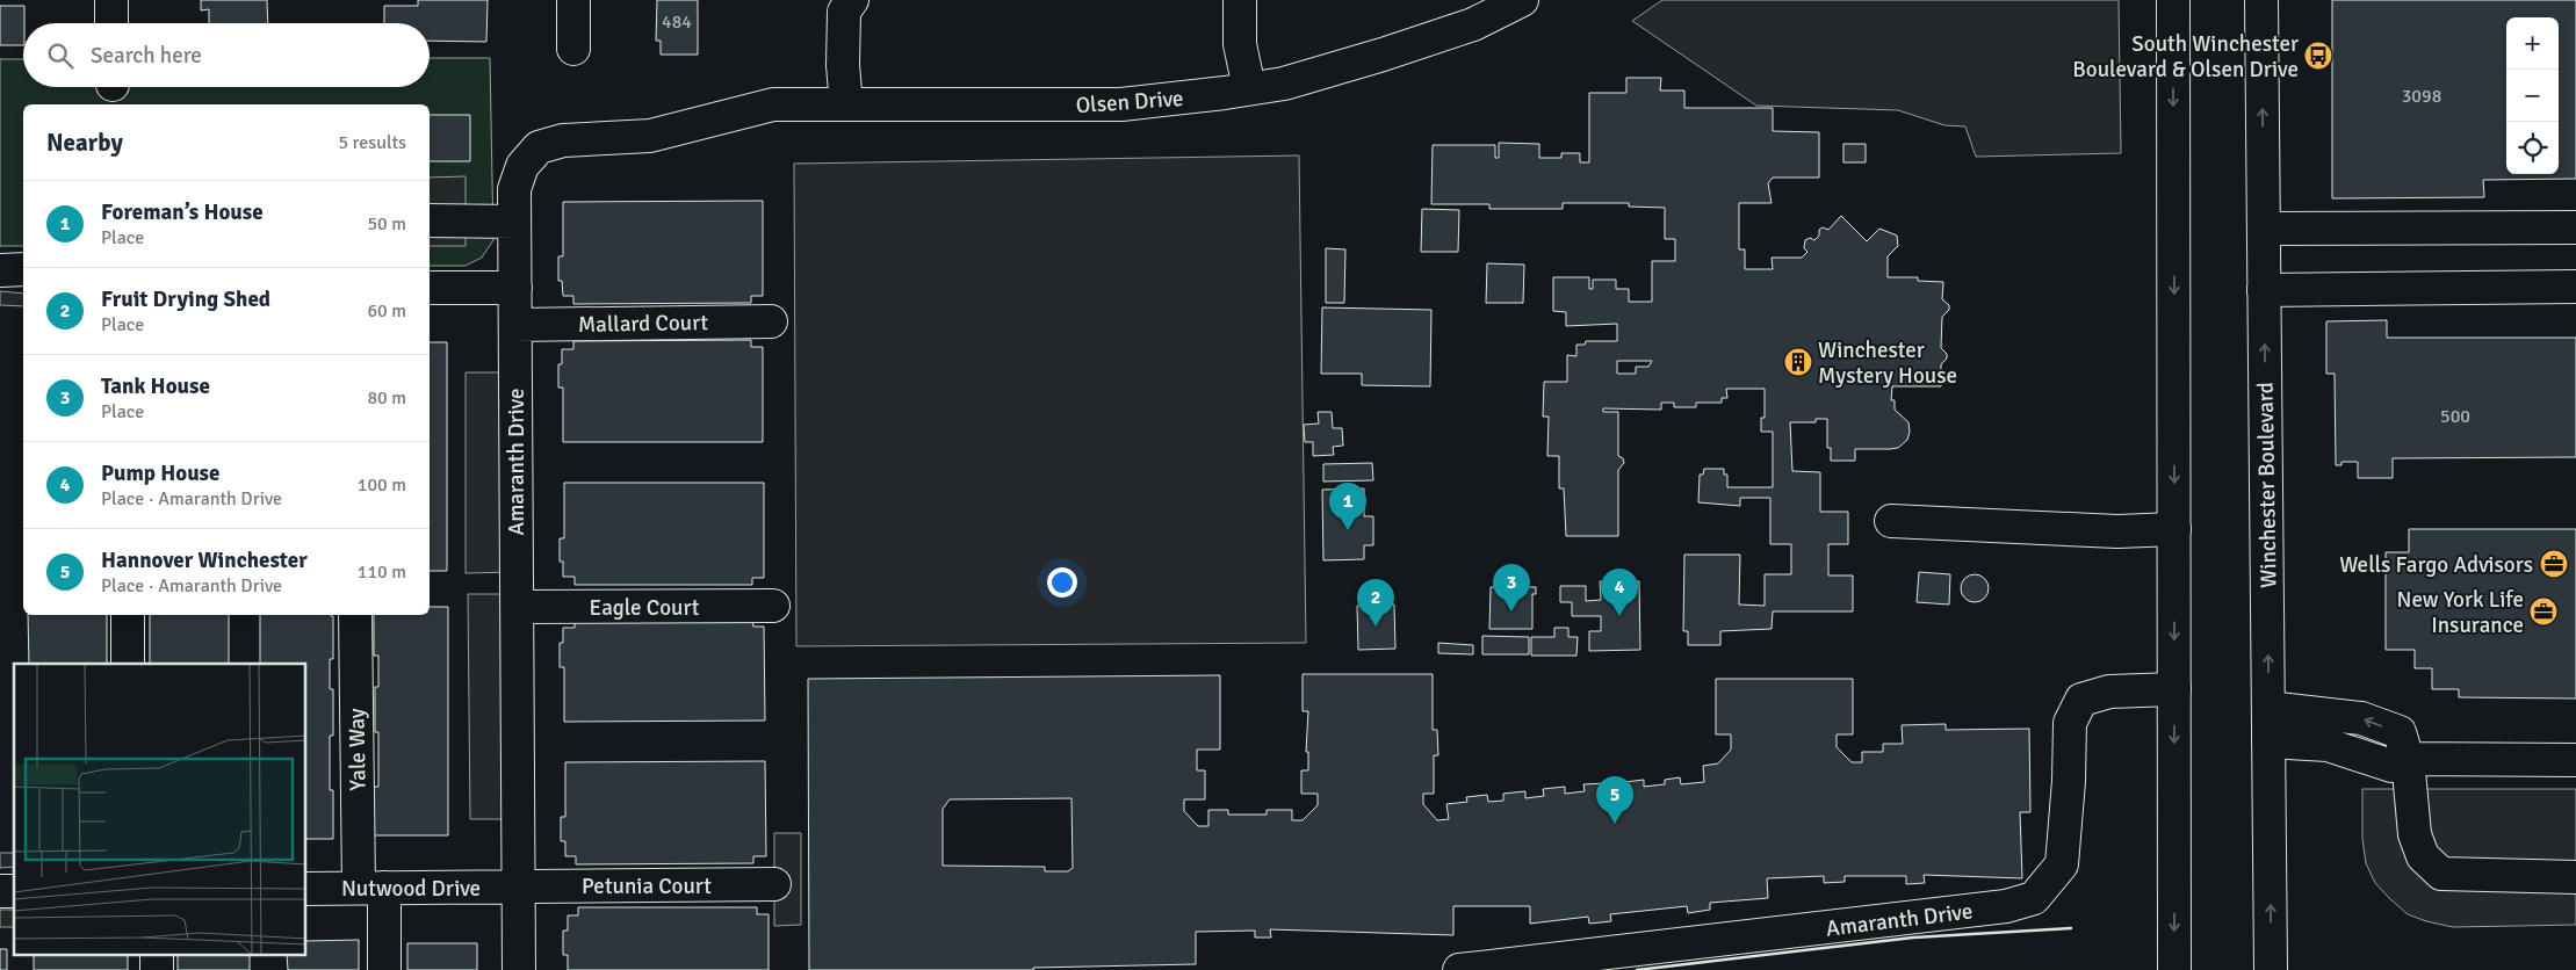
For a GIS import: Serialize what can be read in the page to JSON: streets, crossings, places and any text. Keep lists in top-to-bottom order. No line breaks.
{"streets":{"street":["Olsen Drive","Mallard Court","Amaranth Drive","Winchester Boulevard","Eagle Court","Yale Way","Petunia Court","Nutwood Drive"]},"crossings":[["Olsen Drive","Amaranth Drive"],["Mallard Court","Amaranth Drive"],["Amaranth Drive","Eagle Court"],["Amaranth Drive","Petunia Court"],["Amaranth Drive","Nutwood Drive"],["Yale Way","Nutwood Drive"],["Petunia Court","Nutwood Drive"]],"places":{"bus stop":["South Winchester Boulevard & Olsen Drive"],"building":["Winchester Mystery House"],"office":["Wells Fargo Advisors","New York Life Insurance"]},"house_numbers":["484","3098","500"],"page":{"map_buttons":["+","−"],"search":"Search here","heading":["Nearby","5 results"],"list":[{"mark":"1","name":"Foreman’s House","note":"Place","value":"50 m"},{"mark":"2","name":"Fruit Drying Shed","note":"Place","value":"60 m"},{"mark":"3","name":"Tank House","note":"Place","value":"80 m"},{"mark":"4","name":"Pump House","note":"Place · Amaranth Drive","value":"100 m"},{"mark":"5","name":"Hannover Winchester","note":"Place · Amaranth Drive","value":"110 m"}],"pins":["1","3","4","2","5"]}}
